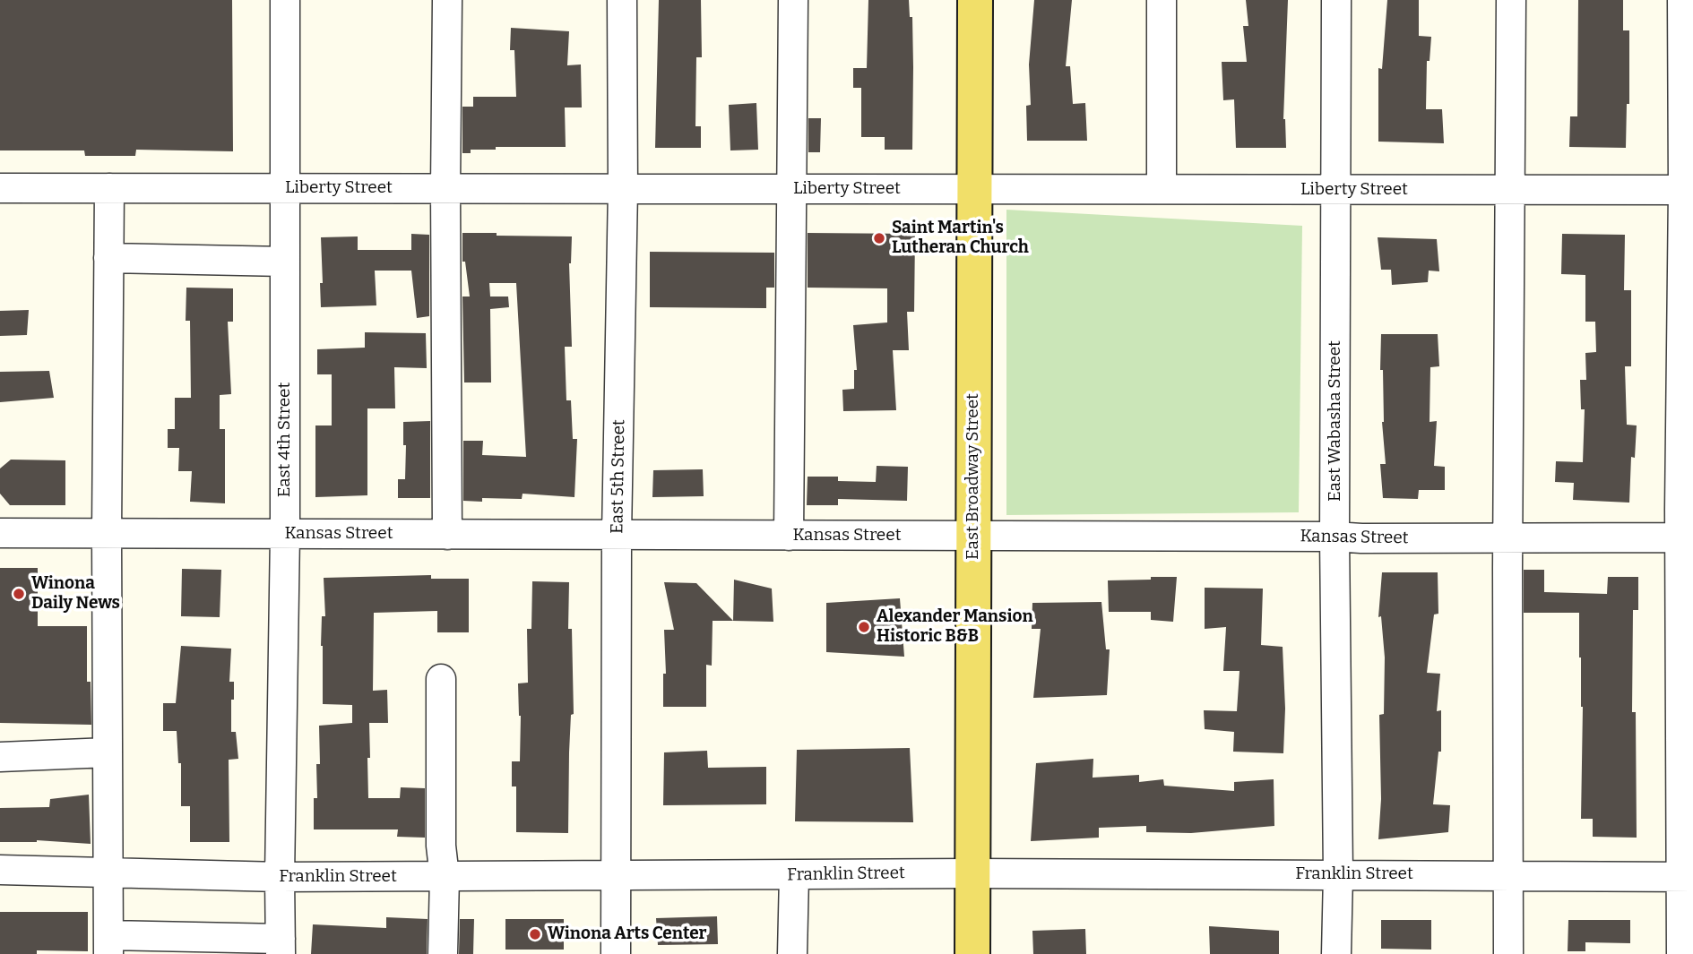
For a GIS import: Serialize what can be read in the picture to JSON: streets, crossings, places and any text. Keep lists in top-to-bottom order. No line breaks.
{"streets":{"main road":["East Broadway Street"],"street":["Liberty Street","East Wabasha Street","East 4th Street","East 5th Street","Kansas Street","Franklin Street"]},"crossings":[["Liberty Street","East Wabasha Street"],["Liberty Street","East 4th Street"],["Liberty Street","East 5th Street"],["Liberty Street","East Broadway Street"],["East Wabasha Street","Kansas Street"],["East Wabasha Street","Franklin Street"],["East 4th Street","Kansas Street"],["East 4th Street","Franklin Street"],["East 5th Street","Kansas Street"],["East 5th Street","Franklin Street"],["East Broadway Street","Kansas Street"],["East Broadway Street","Franklin Street"]],"places":["Saint Martin's Lutheran Church","Winona Daily News","Alexander Mansion Historic B&B","Winona Arts Center"]}
